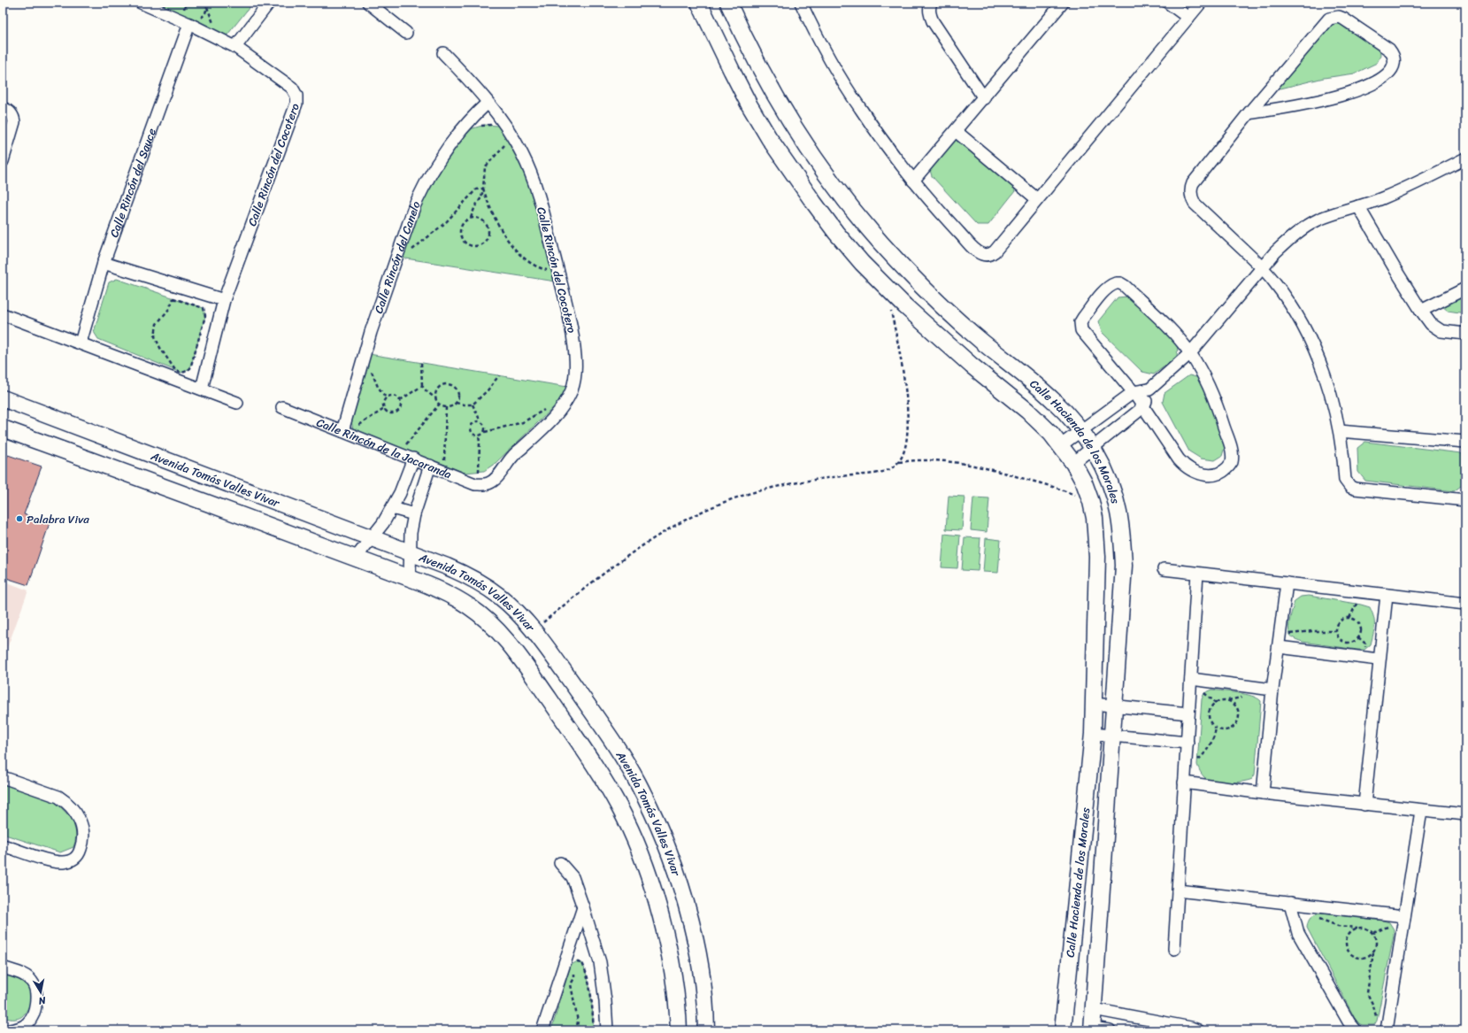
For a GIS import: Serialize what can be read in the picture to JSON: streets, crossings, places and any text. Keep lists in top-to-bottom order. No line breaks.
{"streets":{"street":["Calle Rincón del Cocotero","Calle Rincón del Sauce","Calle Rincón del Canelo","Calle Hacienda de los Morales","Calle Rincón de la Jacaranda","Avenida Tomás Valles Vivar"]},"crossings":[["Calle Rincón del Cocotero","Calle Rincón del Sauce"],["Calle Rincón del Cocotero","Calle Rincón del Canelo"],["Calle Rincón del Cocotero","Calle Rincón de la Jacaranda"],["Calle Rincón del Canelo","Calle Rincón de la Jacaranda"]],"places":["Palabra Viva"],"north":"bottom"}
